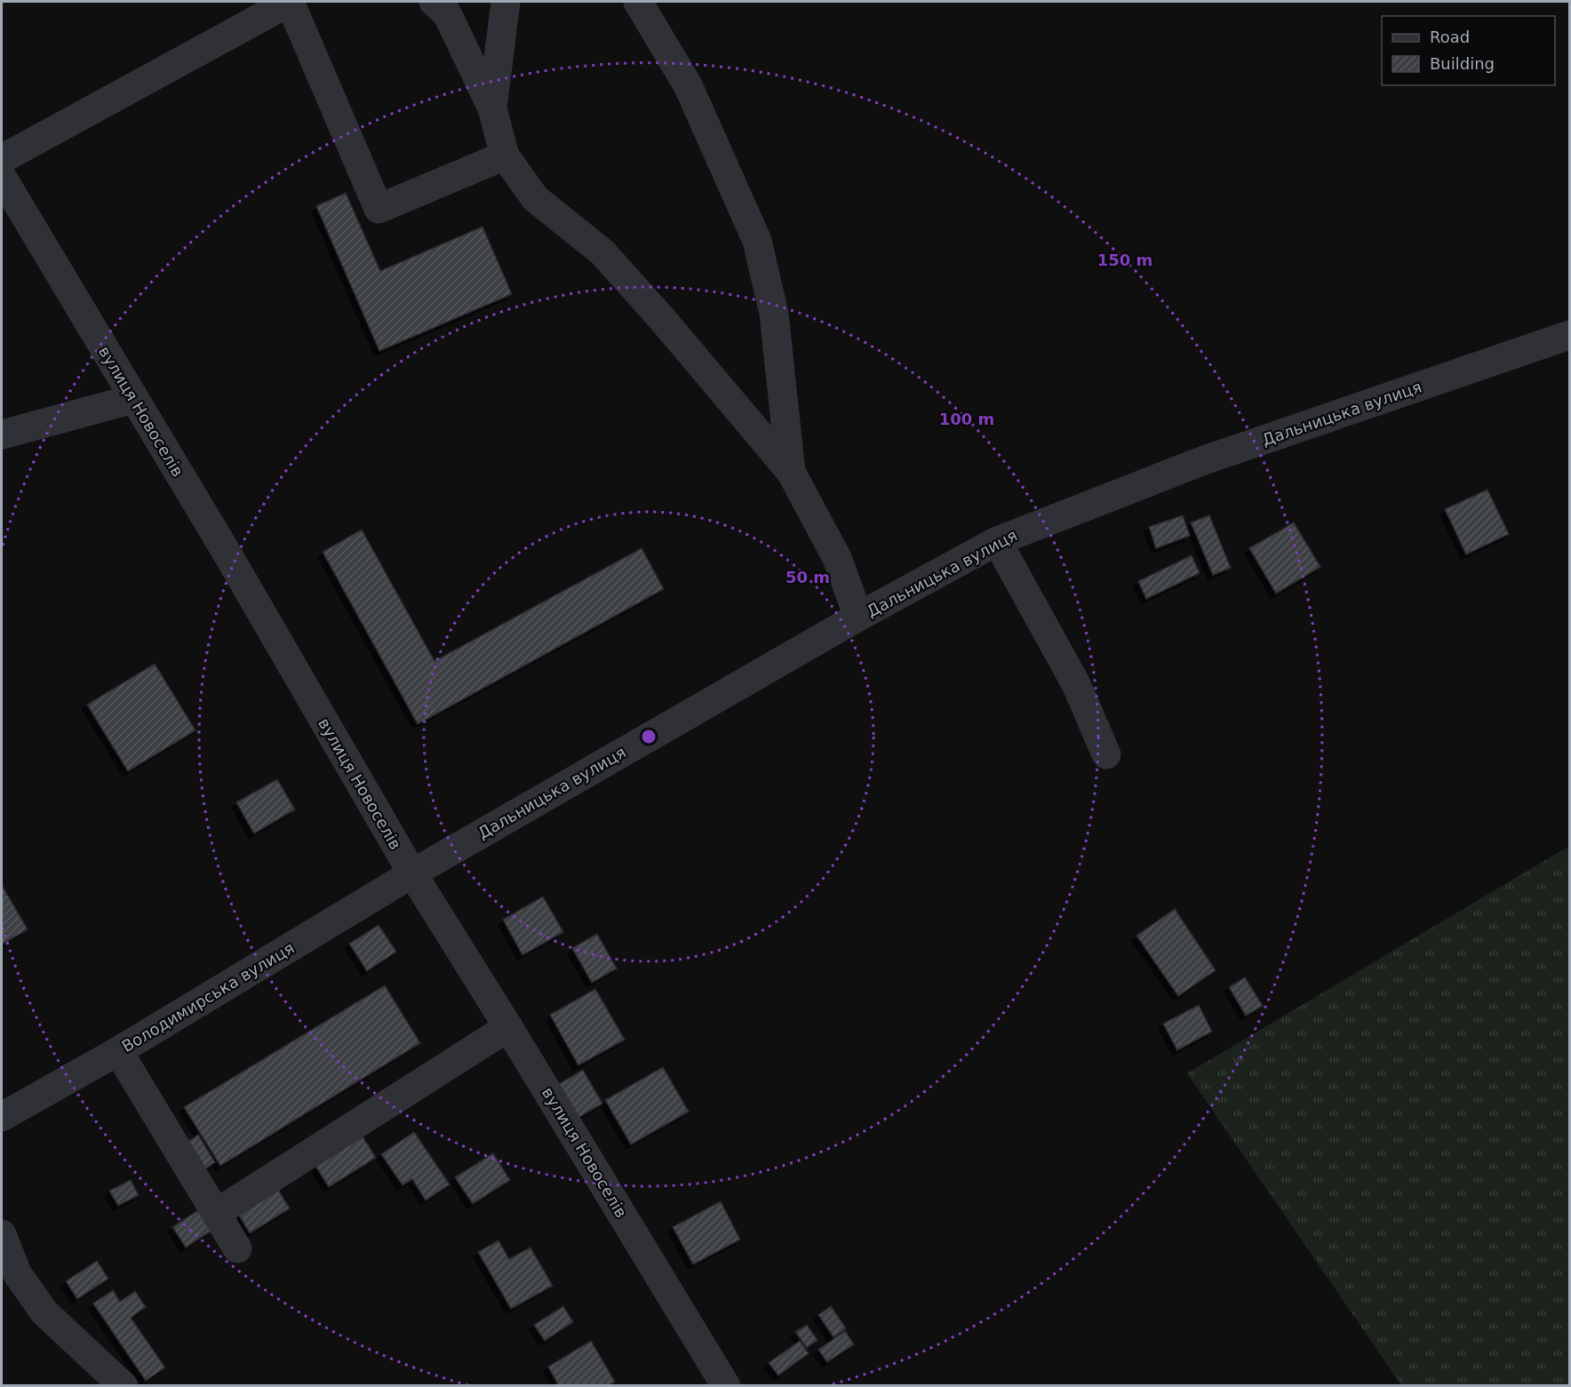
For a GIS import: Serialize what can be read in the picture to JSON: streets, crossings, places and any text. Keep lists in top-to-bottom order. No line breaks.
{"streets":{"street":["вулиця Новоселів","Дальницька вулиця","Володимирська вулиця"]},"crossings":[["вулиця Новоселів","Дальницька вулиця"],["вулиця Новоселів","Володимирська вулиця"],["Дальницька вулиця","Володимирська вулиця"]],"legend":["Road","Building"],"rings":["150 m","100 m","50 m"]}
